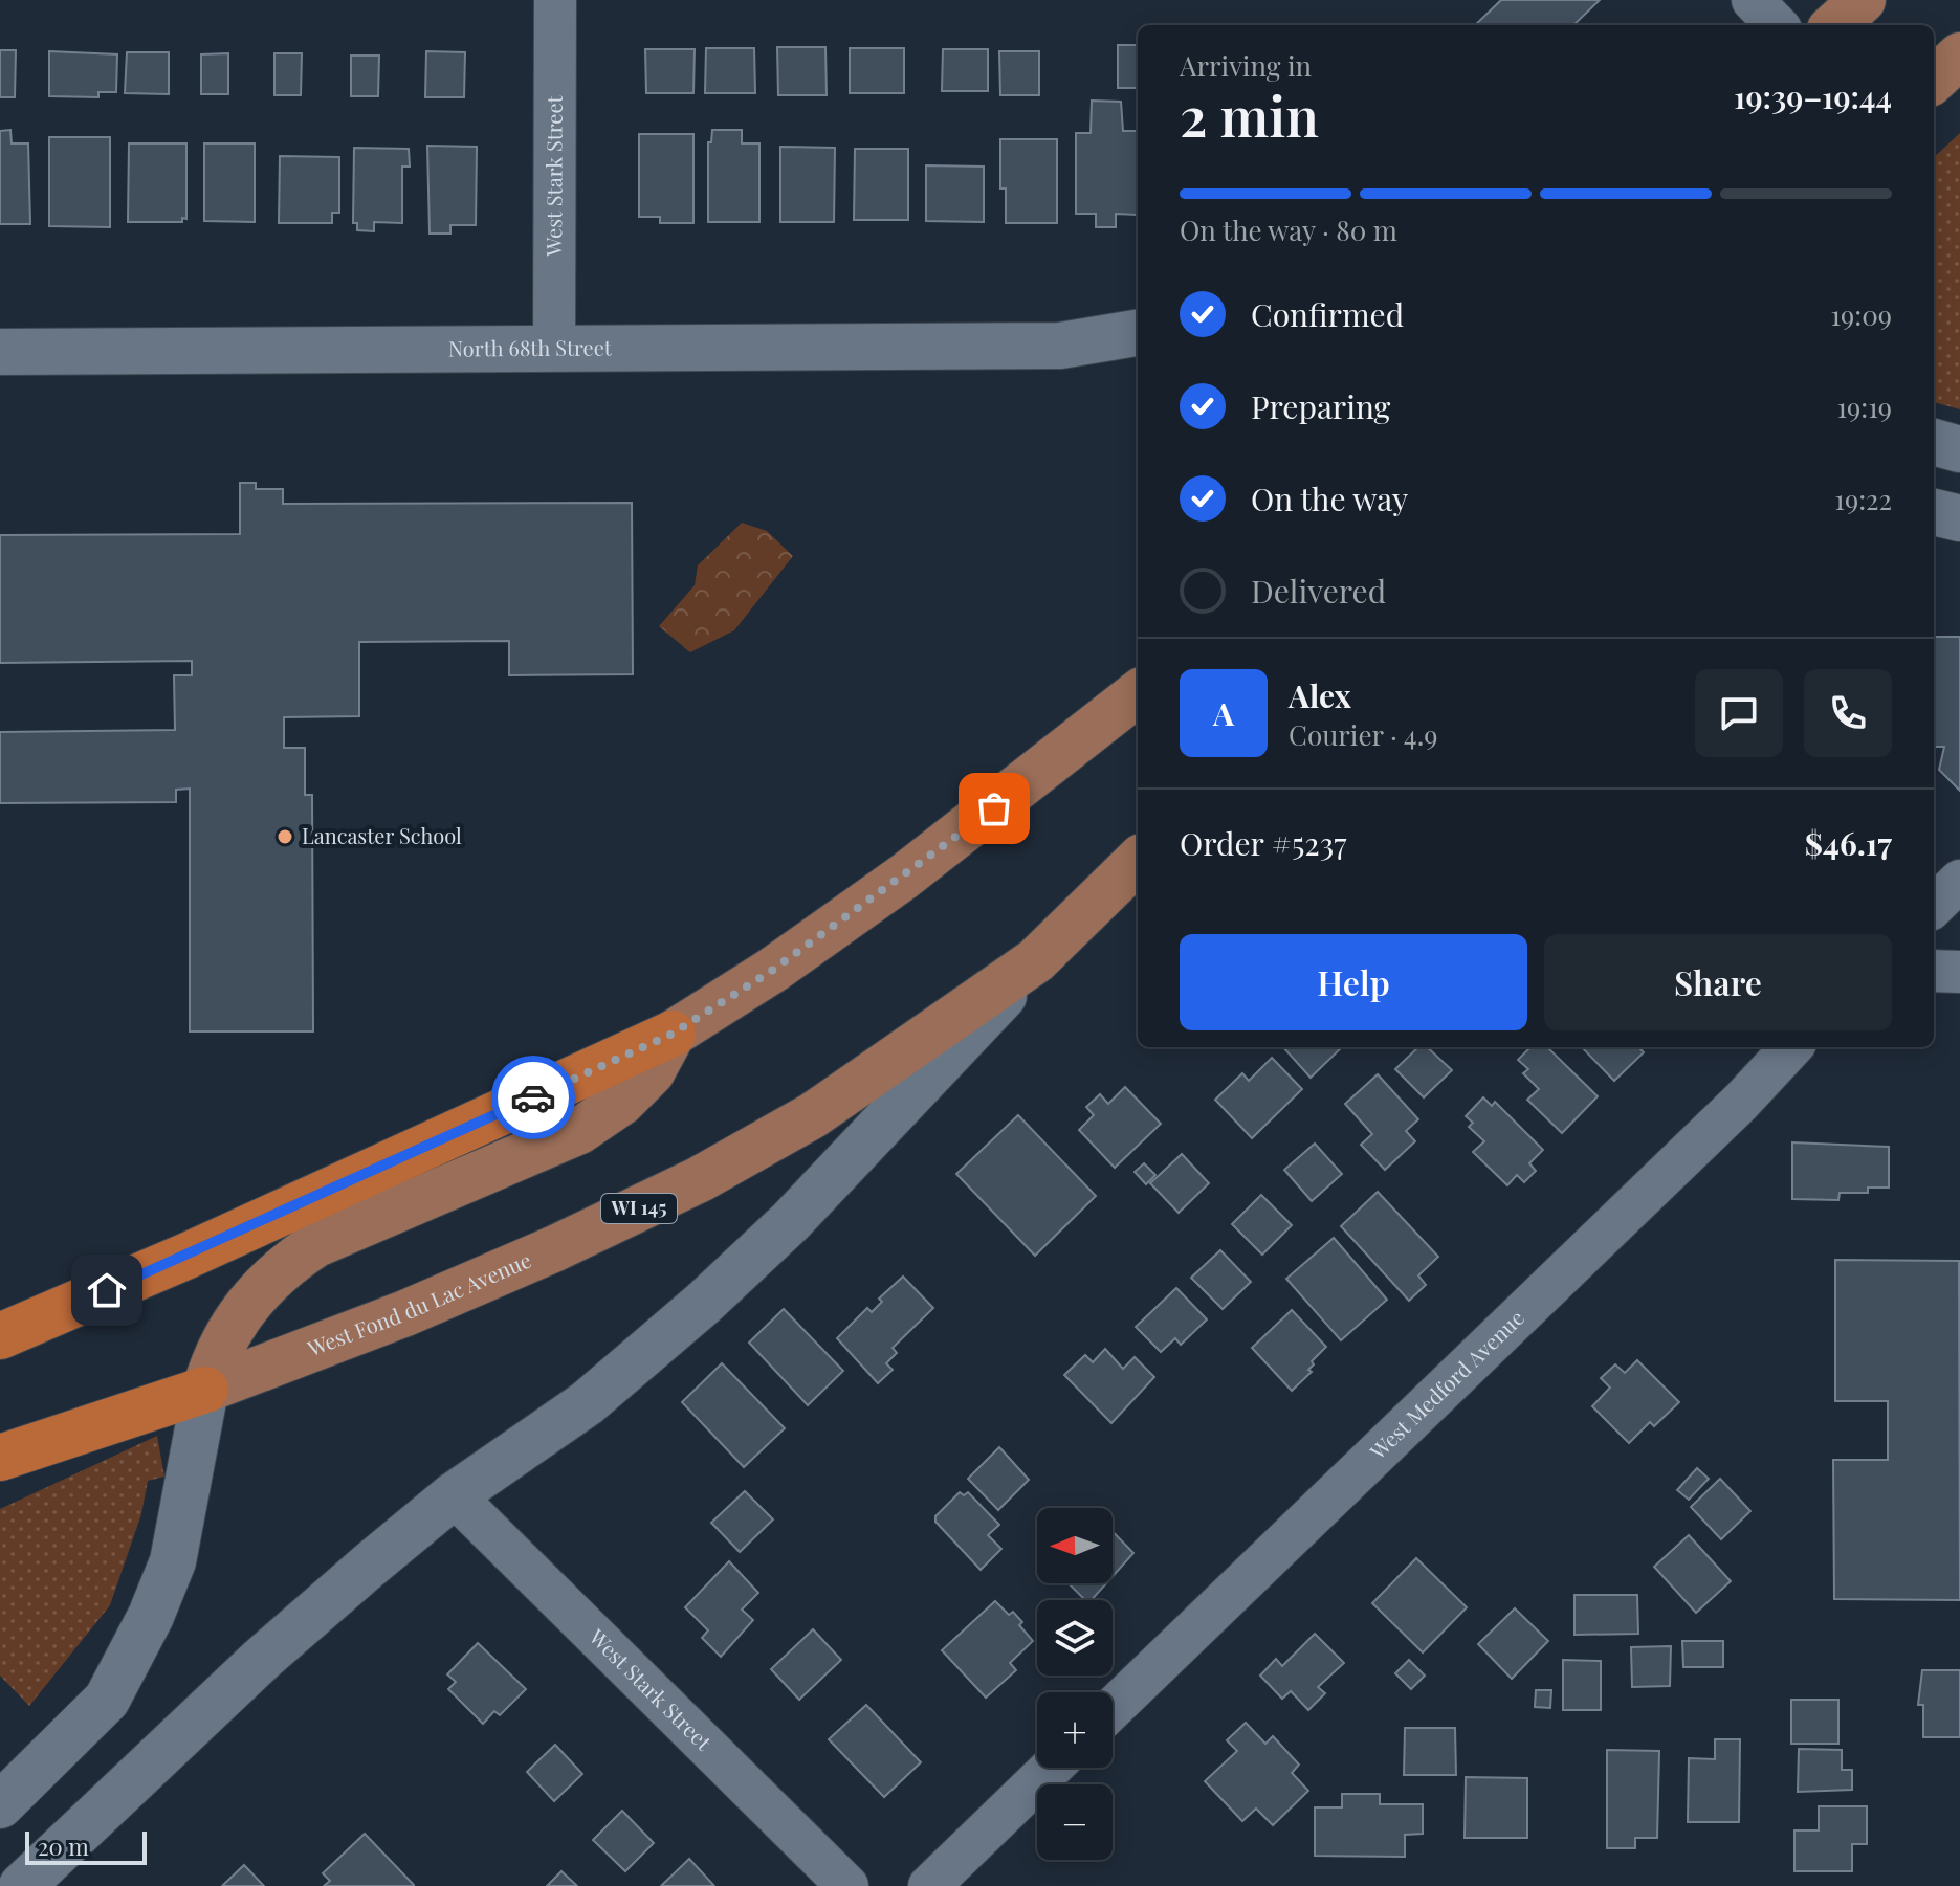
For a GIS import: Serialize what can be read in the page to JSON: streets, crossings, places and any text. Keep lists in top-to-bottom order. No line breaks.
{"streets":{"highway":["WI 145"],"main road":["West Fond du Lac Avenue"],"street":["West Stark Street","North 68th Street","West Medford Avenue"]},"crossings":[["West Stark Street","North 68th Street"],["West Stark Street","West Fond du Lac Avenue"],["WI 145","West Fond du Lac Avenue"]],"places":["Lancaster School"],"scale_bar":"20 m","north":"left","page":{"heading":["2 min","Arriving in","19:39–19:44"],"panel":["Alex","Courier · 4.9","Order #5237","$46.17"],"bar":"On the way · 80 m","list":[["Confirmed","19:09"],["Preparing","19:19"],["On the way","19:22"],"Delivered"],"round":"A","buttons":["Help","Share"],"map_buttons":["+","−"],"scale":"20 m"}}
